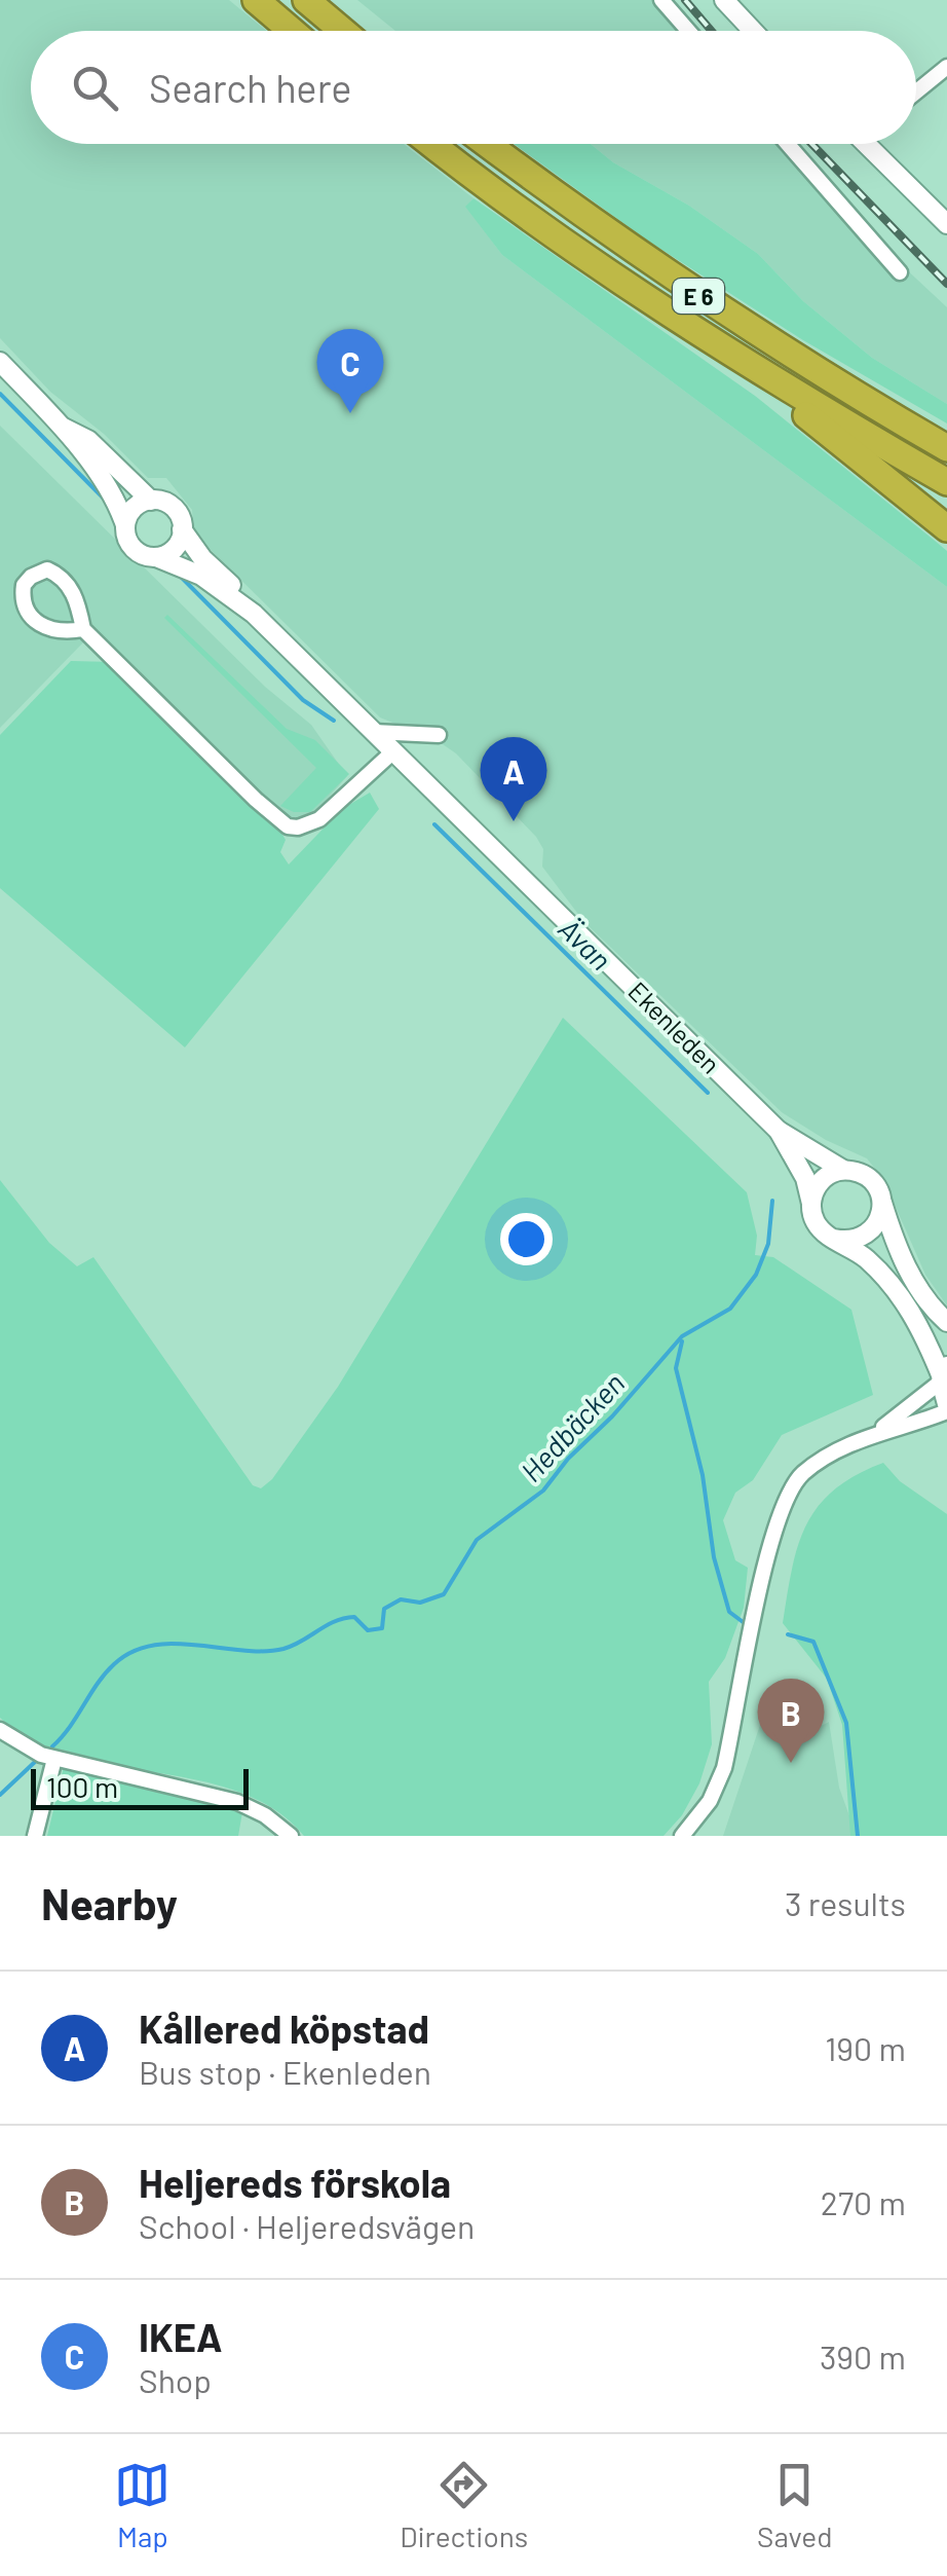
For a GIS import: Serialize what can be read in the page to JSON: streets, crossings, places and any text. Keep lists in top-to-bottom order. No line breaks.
{"streets":{"highway":["E 6"],"street":["Ekenleden"]},"water":["Ävan","Hedbäcken"],"scale_bar":"100 m","page":{"search":"Search here","pins":["C","A","B"],"scale":"100 m","heading":["Nearby","3 results"],"list":[{"mark":"A","name":"Kållered köpstad","note":"Bus stop · Ekenleden","value":"190 m"},{"mark":"B","name":"Heljereds förskola","note":"School · Heljeredsvägen","value":"270 m"},{"mark":"C","name":"IKEA","note":"Shop","value":"390 m"}],"nav":["Map","Directions","Saved"]}}
